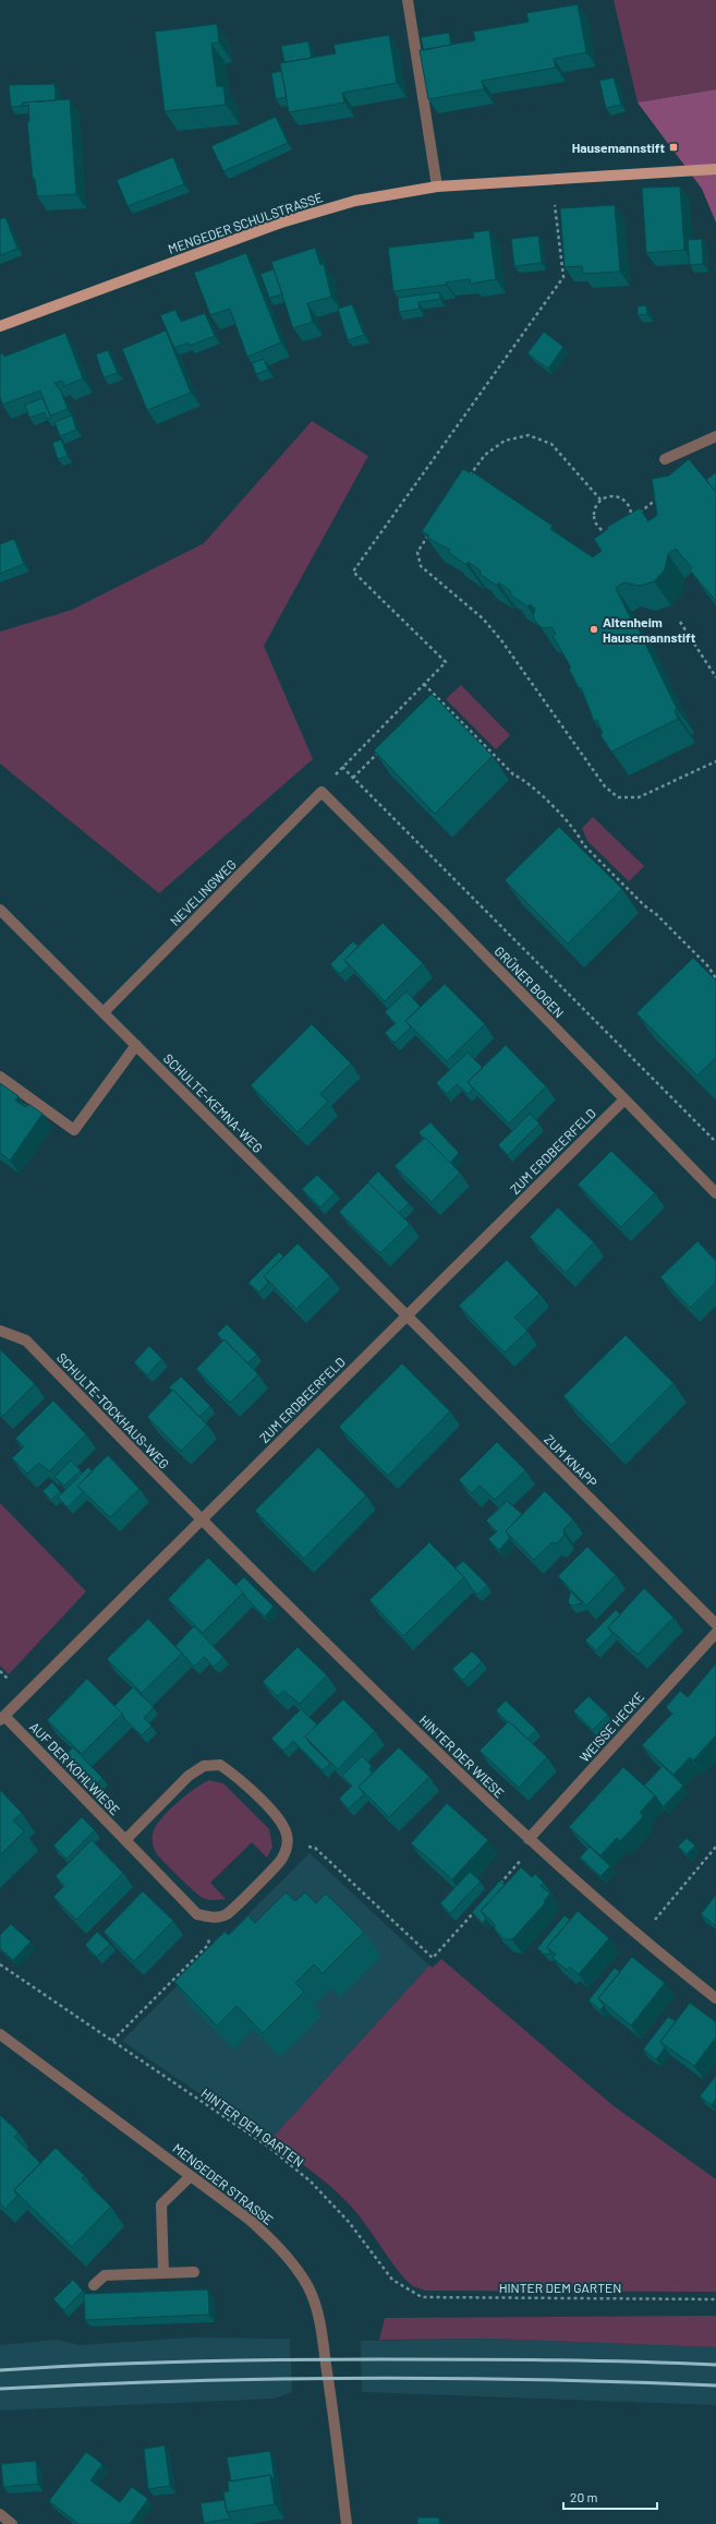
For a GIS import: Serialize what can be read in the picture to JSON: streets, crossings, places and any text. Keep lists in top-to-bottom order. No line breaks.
{"streets":{"main road":["MENGEDER SCHULSTRASSE"],"street":["NEVELINGWEG","GRÜNER BOGEN","SCHULTE-KEMNA-WEG","ZUM ERDBEERFELD","SCHULTE-TOCKHAUS-WEG","ZUM KNAPP","WEISSE HECKE","HINTER DER WIESE","AUF DER KOHLWIESE","MENGEDER STRASSE"],"path":["HINTER DEM GARTEN"]},"crossings":[["NEVELINGWEG","GRÜNER BOGEN"],["NEVELINGWEG","SCHULTE-KEMNA-WEG"],["GRÜNER BOGEN","ZUM ERDBEERFELD"],["SCHULTE-KEMNA-WEG","ZUM ERDBEERFELD"],["SCHULTE-KEMNA-WEG","ZUM KNAPP"],["ZUM ERDBEERFELD","SCHULTE-TOCKHAUS-WEG"],["ZUM ERDBEERFELD","ZUM KNAPP"],["ZUM ERDBEERFELD","HINTER DER WIESE"],["ZUM ERDBEERFELD","AUF DER KOHLWIESE"],["SCHULTE-TOCKHAUS-WEG","HINTER DER WIESE"],["WEISSE HECKE","HINTER DER WIESE"]],"places":{"transit":["Hausemannstift"],"other":["Altenheim Hausemannstift"]},"scale_bar":"20 m"}
